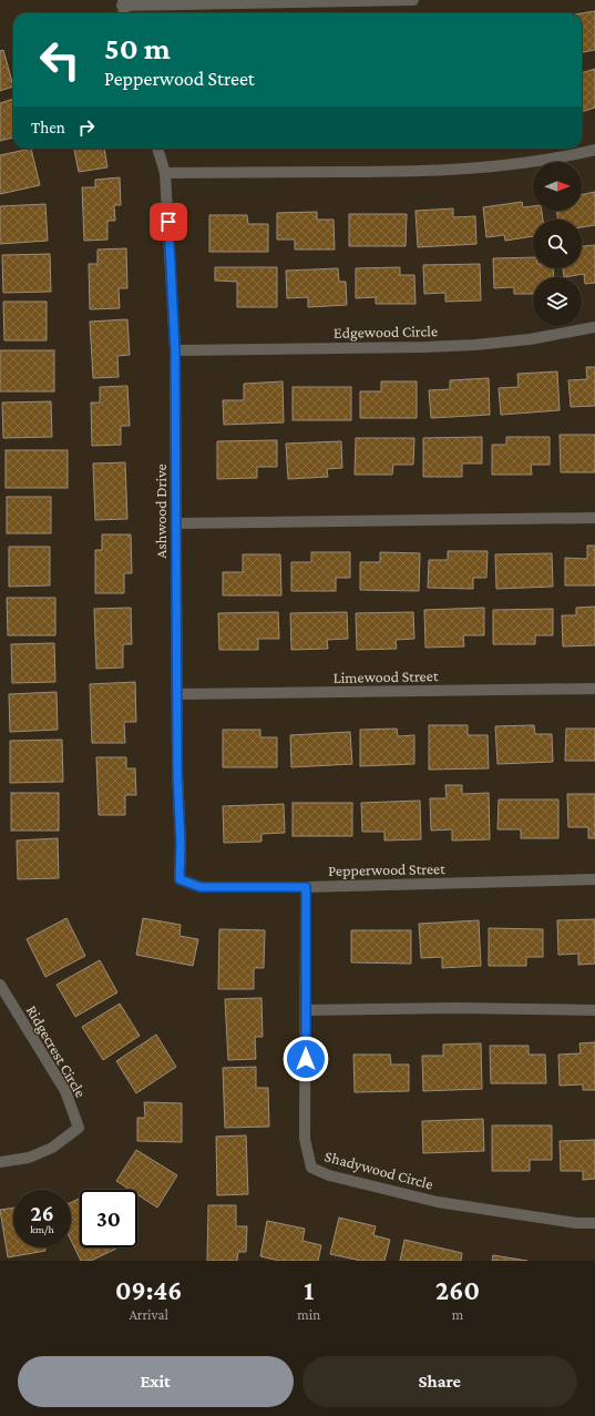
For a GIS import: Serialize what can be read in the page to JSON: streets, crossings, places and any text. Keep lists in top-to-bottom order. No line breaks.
{"streets":{"street":["Edgewood Circle","Ashwood Drive","Limewood Street","Pepperwood Street","Ridgecrest Circle","Shadywood Circle"]},"crossings":[["Edgewood Circle","Ashwood Drive"],["Ashwood Drive","Limewood Street"],["Ashwood Drive","Pepperwood Street"],["Pepperwood Street","Shadywood Circle"]],"north":"right","page":{"turn":["50 m","Pepperwood Street"],"then":"Then","speed":"26 km/h","limit":"30","eta":["09:46","Arrival","1","min","260","m"],"buttons":["Exit","Share"]}}
